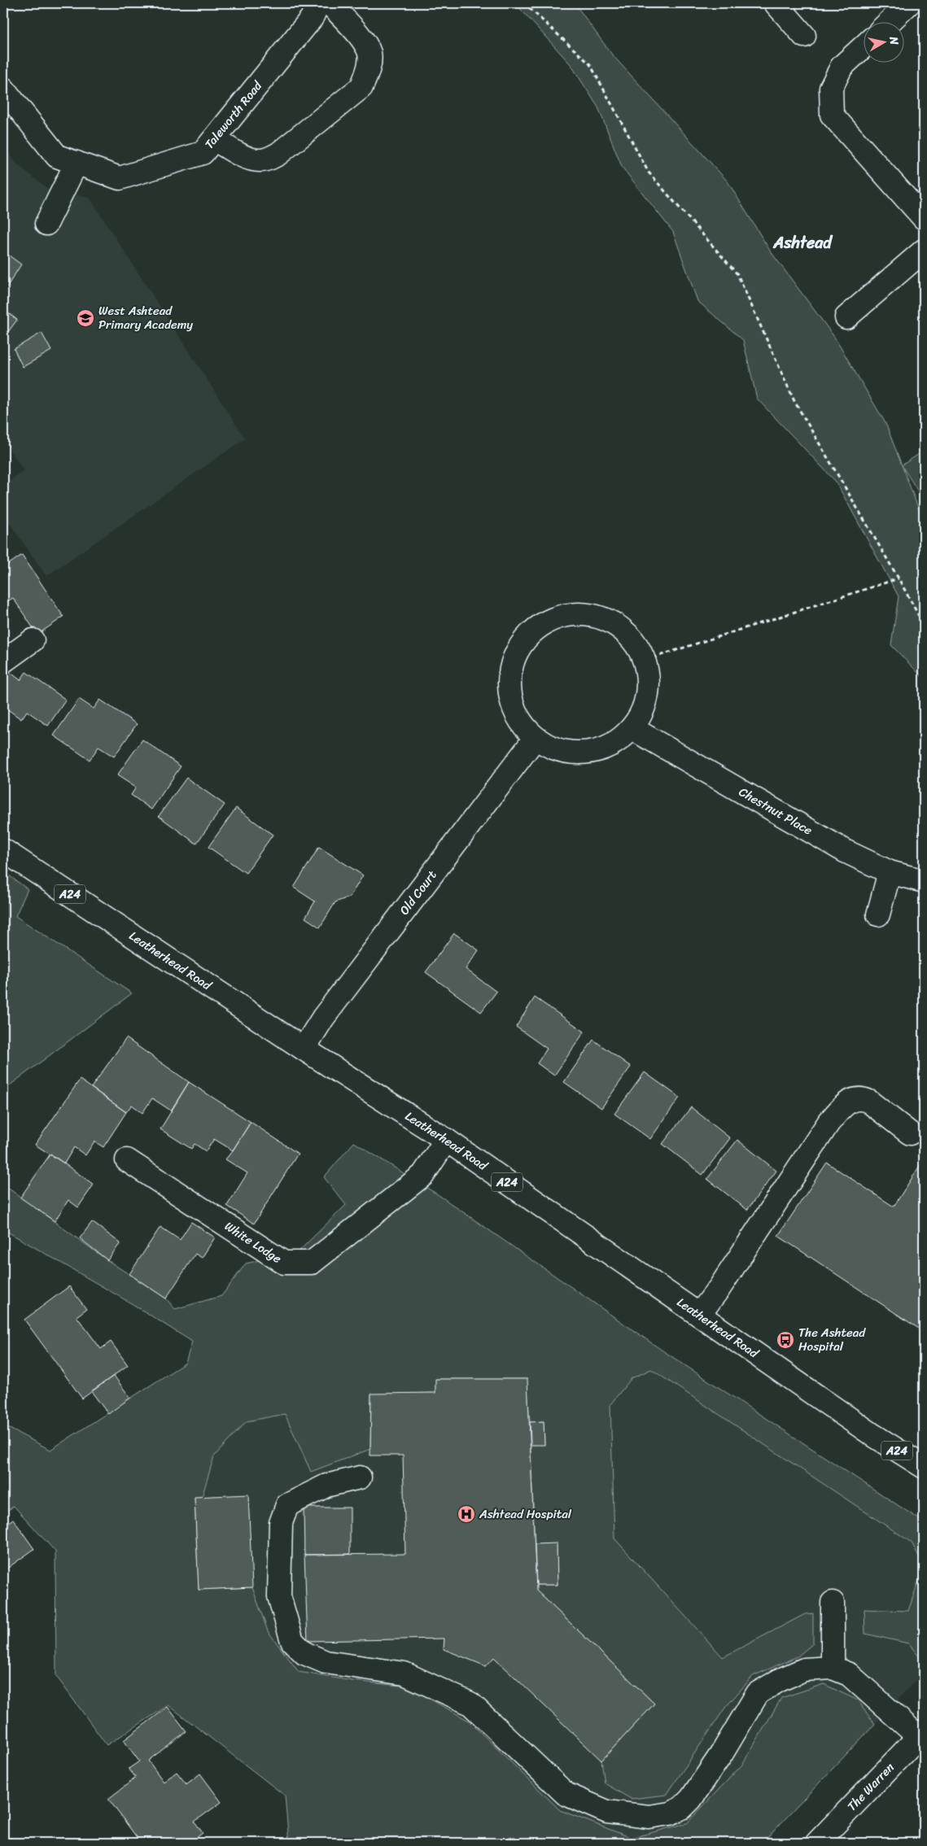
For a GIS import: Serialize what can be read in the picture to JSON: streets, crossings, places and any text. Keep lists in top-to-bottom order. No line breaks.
{"streets":{"main road":["Taleworth Road","Chestnut Place","Old Court","A24","Leatherhead Road","White Lodge","The Warren"]},"crossings":[["Chestnut Place","Old Court"],["Old Court","Leatherhead Road"],["Leatherhead Road","White Lodge"]],"districts":["Ashtead"],"places":{"school or university":["West Ashtead Primary Academy"],"bus stop":["The Ashtead Hospital"],"hospital":["Ashtead Hospital"]},"north":"right"}
